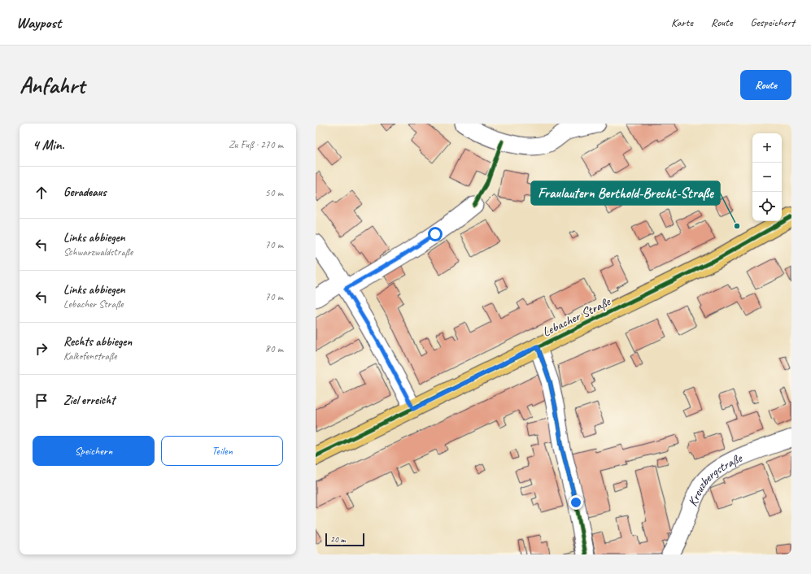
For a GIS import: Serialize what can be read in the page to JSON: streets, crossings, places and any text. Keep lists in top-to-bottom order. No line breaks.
{"streets":{"main road":["Lebacher Straße"],"street":["Kreuzbergstraße"]},"places":["Fraulautern Berthold-Brecht-Straße"],"scale_bar":"20 m","page":{"header":"Waypost","nav":["Karte","Route","Gespeichert"],"buttons":["Route",["Speichern","Teilen"]],"title":"Anfahrt","heading":["4 Min.","Zu Fuß · 270 m"],"map_buttons":["+","−"],"list":[["Geradeaus","50 m"],["Links abbiegen","Schwarzwaldstraße","70 m"],["Links abbiegen","Lebacher Straße","70 m"],["Rechts abbiegen","Kalkofenstraße","80 m"],"Ziel erreicht"],"scale":"20 m"}}
